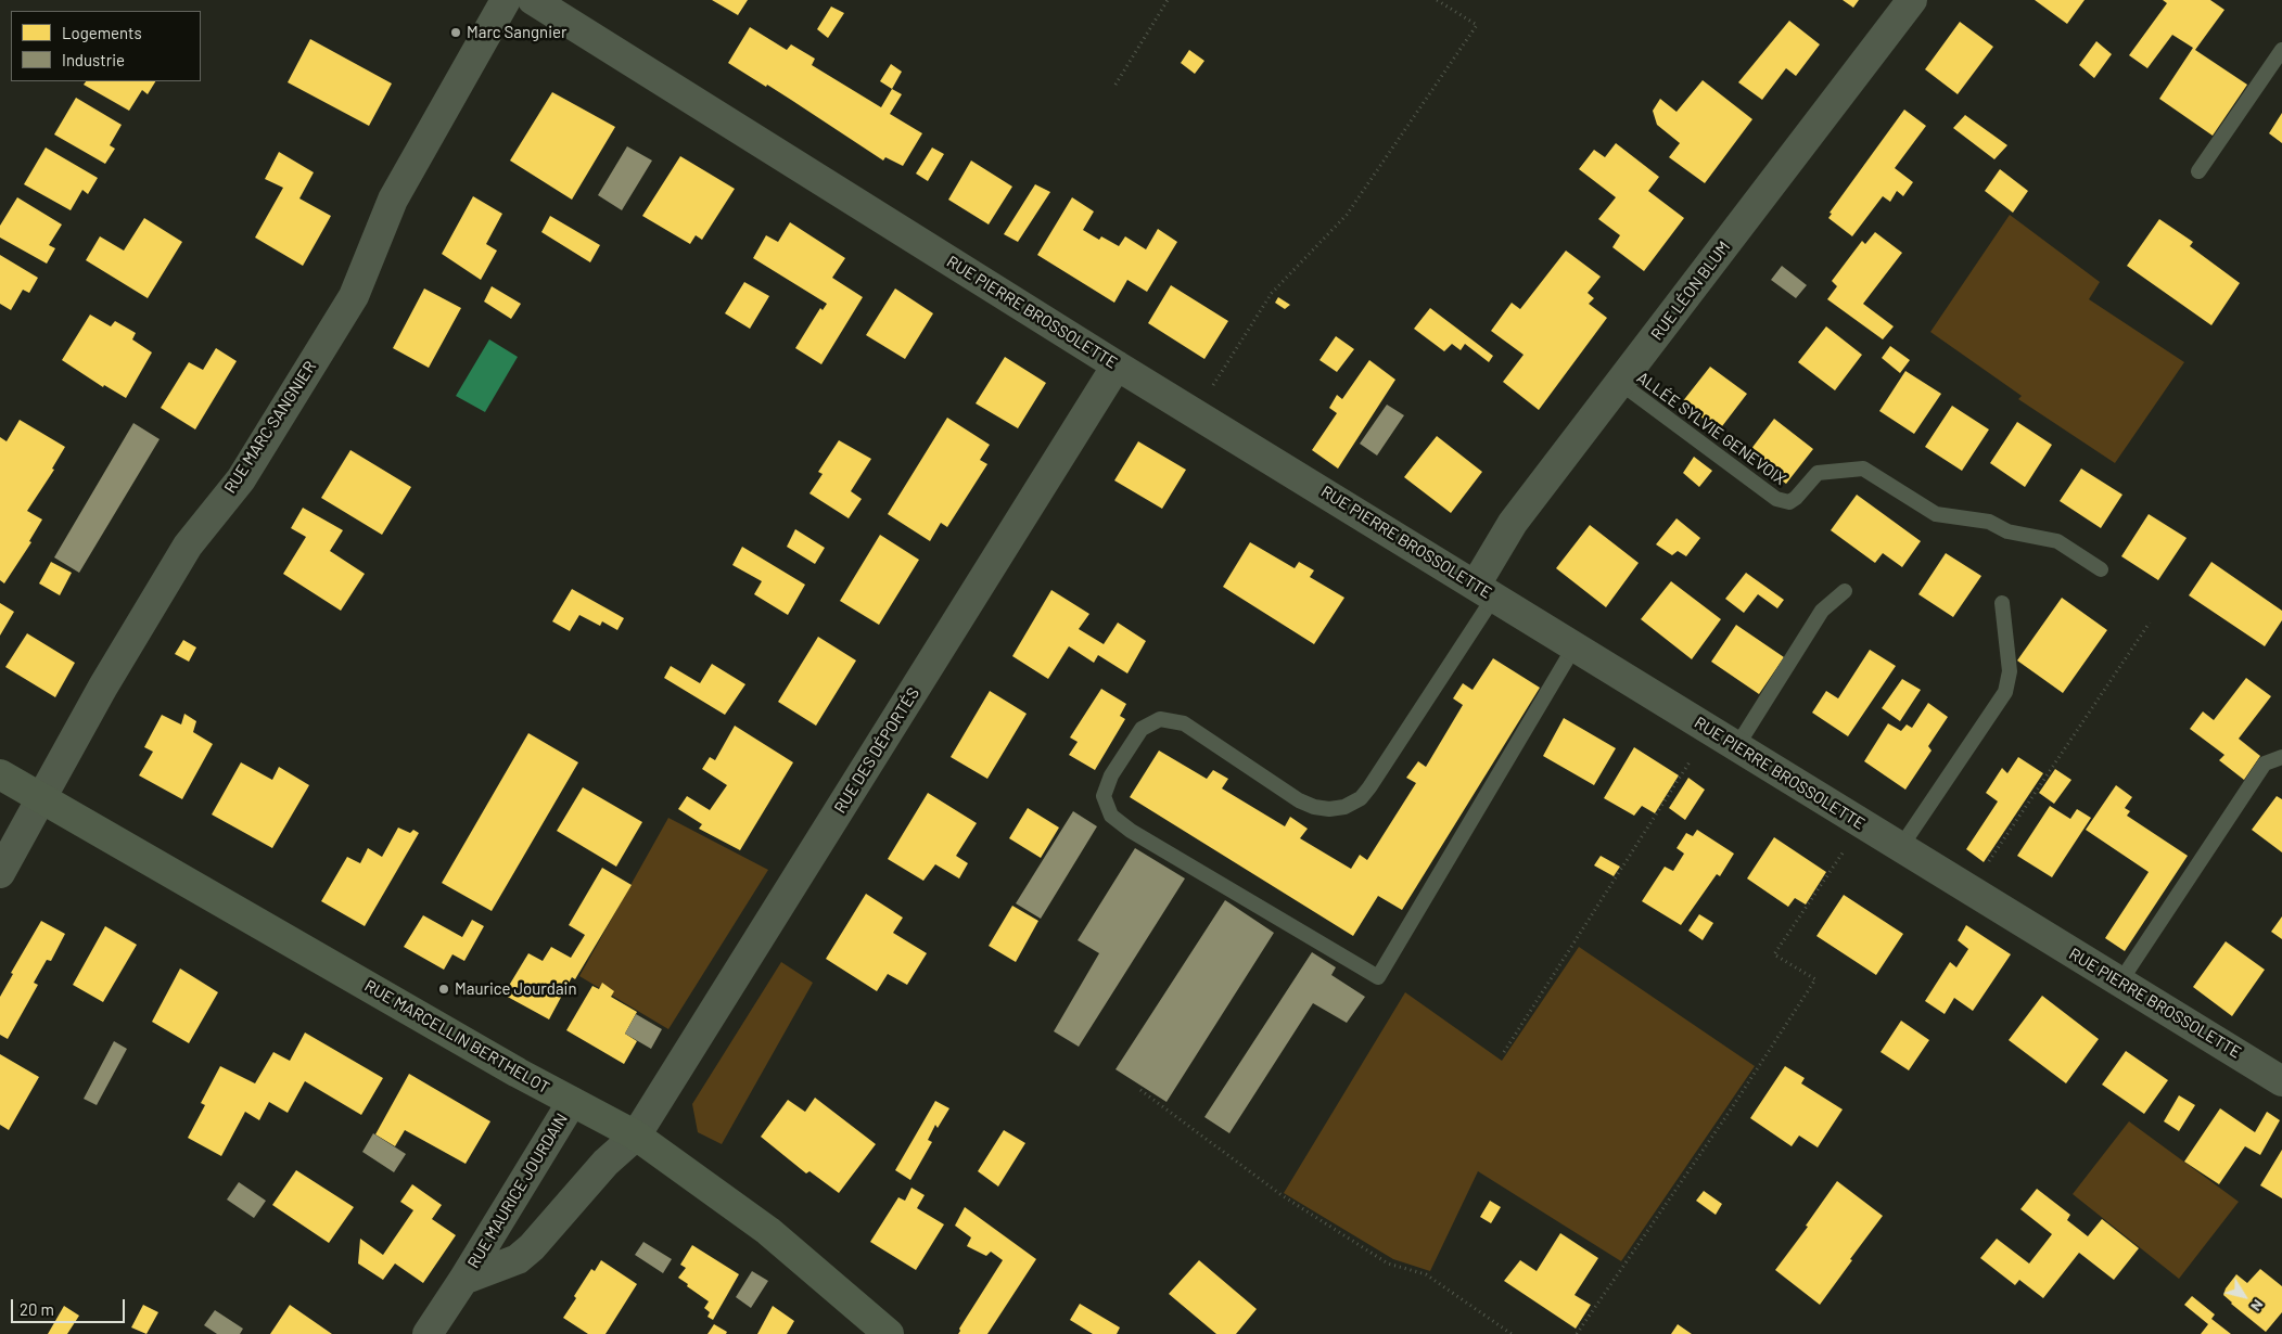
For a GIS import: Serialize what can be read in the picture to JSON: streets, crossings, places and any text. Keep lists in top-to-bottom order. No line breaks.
{"streets":{"main road":["RUE MARCELLIN BERTHELOT"],"street":["RUE LÉON BLUM","RUE PIERRE BROSSOLETTE","RUE MARC SANGNIER","RUE DES DÉPORTÉS","RUE MAURICE JOURDAIN"],"lane":["ALLÉE SYLVIE GENEVOIX"]},"crossings":[["RUE LÉON BLUM","RUE PIERRE BROSSOLETTE"],["RUE LÉON BLUM","ALLÉE SYLVIE GENEVOIX"],["RUE PIERRE BROSSOLETTE","RUE DES DÉPORTÉS"],["RUE MARC SANGNIER","RUE MARCELLIN BERTHELOT"],["RUE DES DÉPORTÉS","RUE MARCELLIN BERTHELOT"],["RUE DES DÉPORTÉS","RUE MAURICE JOURDAIN"],["RUE MARCELLIN BERTHELOT","RUE MAURICE JOURDAIN"]],"places":["Marc Sangnier","Maurice Jourdain"],"legend":["Logements","Industrie"],"scale_bar":"20 m","north":"bottom right"}
